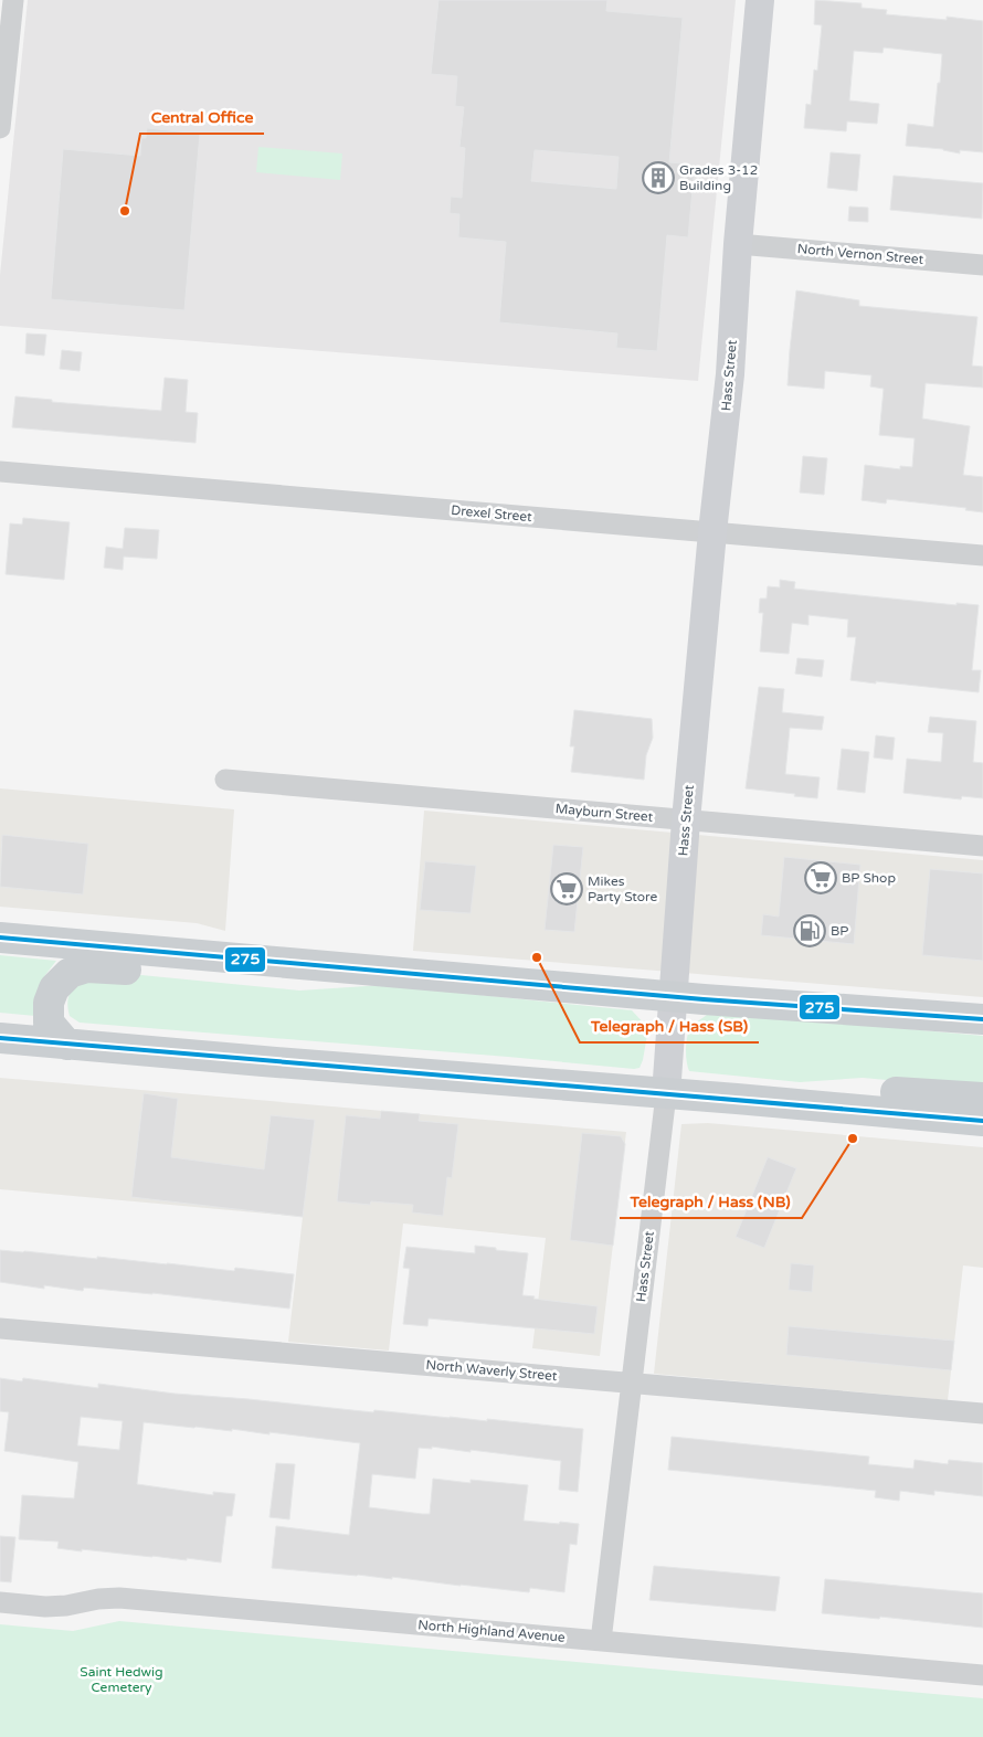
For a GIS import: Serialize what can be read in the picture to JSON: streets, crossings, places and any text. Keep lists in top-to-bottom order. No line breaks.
{"streets":{"street":["North Vernon Street","Hass Street","Drexel Street","Mayburn Street","North Waverly Street","North Highland Avenue"]},"crossings":[["North Vernon Street","Hass Street"],["Hass Street","Drexel Street"],["Hass Street","Mayburn Street"],["Hass Street","North Waverly Street"],["Hass Street","North Highland Avenue"]],"parks":["Saint Hedwig Cemetery"],"places":{"building":["Grades 3-12 Building"],"other":["Central Office","Telegraph / Hass (SB)","Telegraph / Hass (NB)"],"supermarket":["BP Shop","Mikes Party Store"],"fuel station":["BP"]},"lines":["transit line 275"]}
